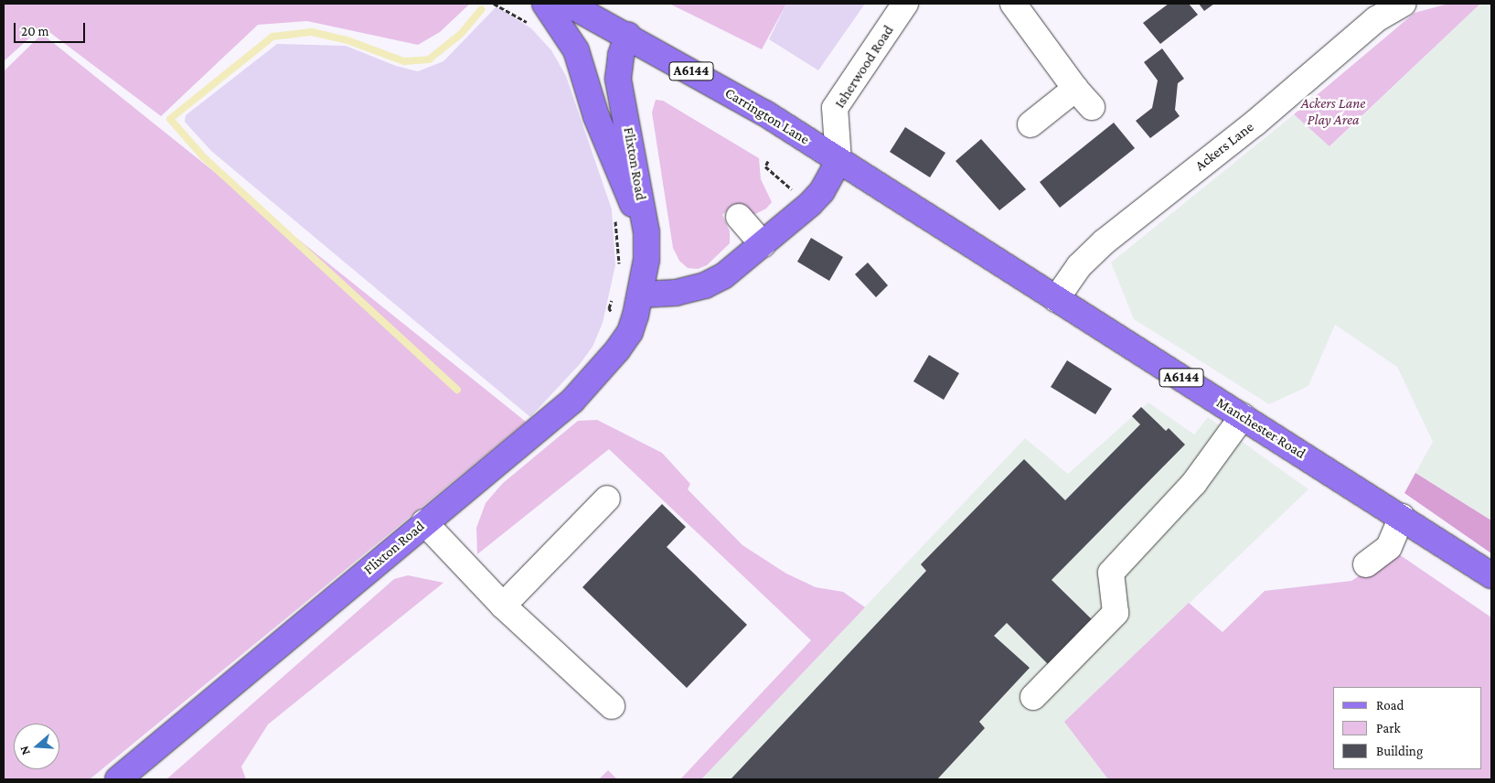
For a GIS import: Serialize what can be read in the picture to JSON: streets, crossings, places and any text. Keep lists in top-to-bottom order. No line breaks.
{"streets":{"main road":["A6144","Carrington Lane","Flixton Road","Manchester Road"],"street":["Isherwood Road","Ackers Lane"]},"crossings":[["Isherwood Road","Carrington Lane"],["Carrington Lane","Flixton Road"],["Carrington Lane","Manchester Road"],["Ackers Lane","Manchester Road"]],"parks":["Ackers Lane Play Area"],"legend":["Road","Park","Building"],"scale_bar":"20 m","north":"left"}
